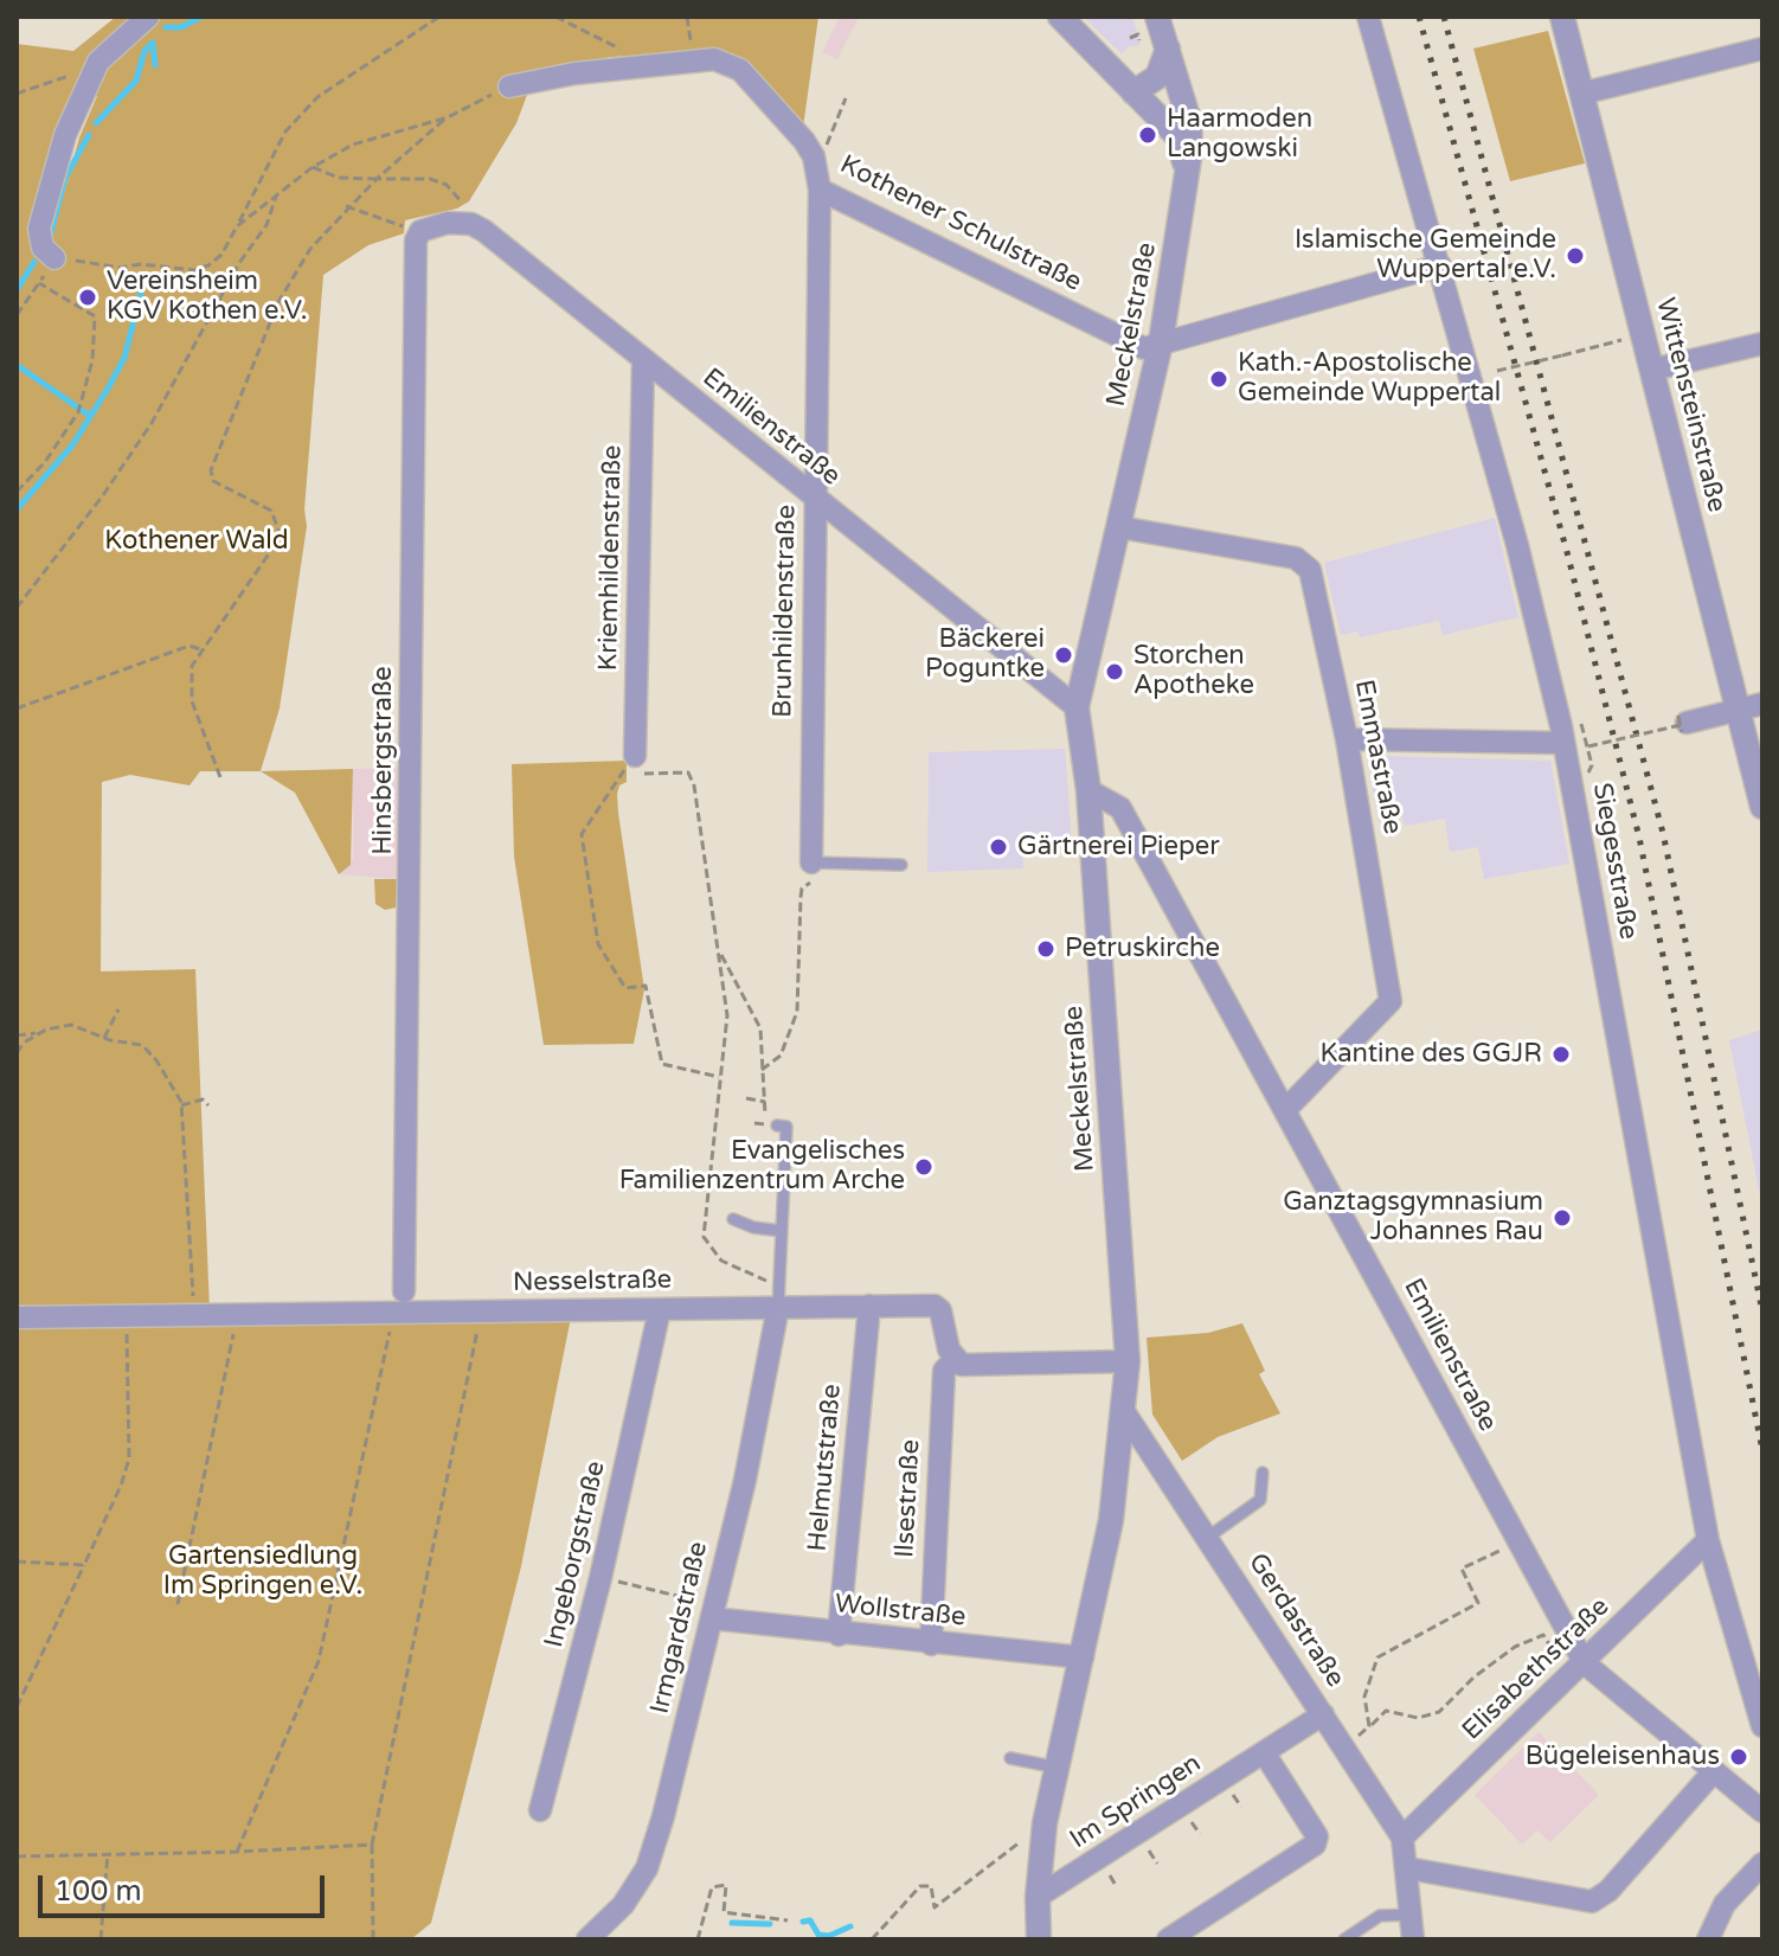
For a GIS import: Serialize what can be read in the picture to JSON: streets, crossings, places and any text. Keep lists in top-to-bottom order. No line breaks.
{"streets":{"street":["Kothener Schulstraße","Meckelstraße","Wittensteinstraße","Emilienstraße","Kriemhildenstraße","Brunhildenstraße","Emmastraße","Hinsbergstraße","Siegesstraße","Nesselstraße","Helmutstraße","Ilsestraße","Ingeborgstraße","Wollstraße","Gerdastraße","Irmgardstraße","Elisabethstraße","Im Springen"]},"crossings":[["Kothener Schulstraße","Meckelstraße"],["Kothener Schulstraße","Brunhildenstraße"],["Meckelstraße","Emilienstraße"],["Meckelstraße","Emmastraße"],["Meckelstraße","Wollstraße"],["Meckelstraße","Gerdastraße"],["Meckelstraße","Im Springen"],["Emilienstraße","Kriemhildenstraße"],["Emilienstraße","Brunhildenstraße"],["Emilienstraße","Emmastraße"],["Emilienstraße","Elisabethstraße"],["Siegesstraße","Elisabethstraße"],["Nesselstraße","Helmutstraße"],["Nesselstraße","Ilsestraße"],["Nesselstraße","Ingeborgstraße"],["Nesselstraße","Irmgardstraße"],["Helmutstraße","Wollstraße"],["Ilsestraße","Wollstraße"],["Wollstraße","Irmgardstraße"],["Gerdastraße","Elisabethstraße"],["Gerdastraße","Im Springen"]],"parks":["Kothener Wald","Gartensiedlung Im Springen e.V."],"places":["Haarmoden Langowski","Islamische Gemeinde Wuppertal e.V.","Vereinsheim KGV Kothen e.V.","Kath.-Apostolische Gemeinde Wuppertal","Bäckerei Poguntke","Storchen Apotheke","Gärtnerei Pieper","Petruskirche","Kantine des GGJR","Evangelisches Familienzentrum Arche","Ganztagsgymnasium Johannes Rau","Bügeleisenhaus"],"scale_bar":"100 m"}
